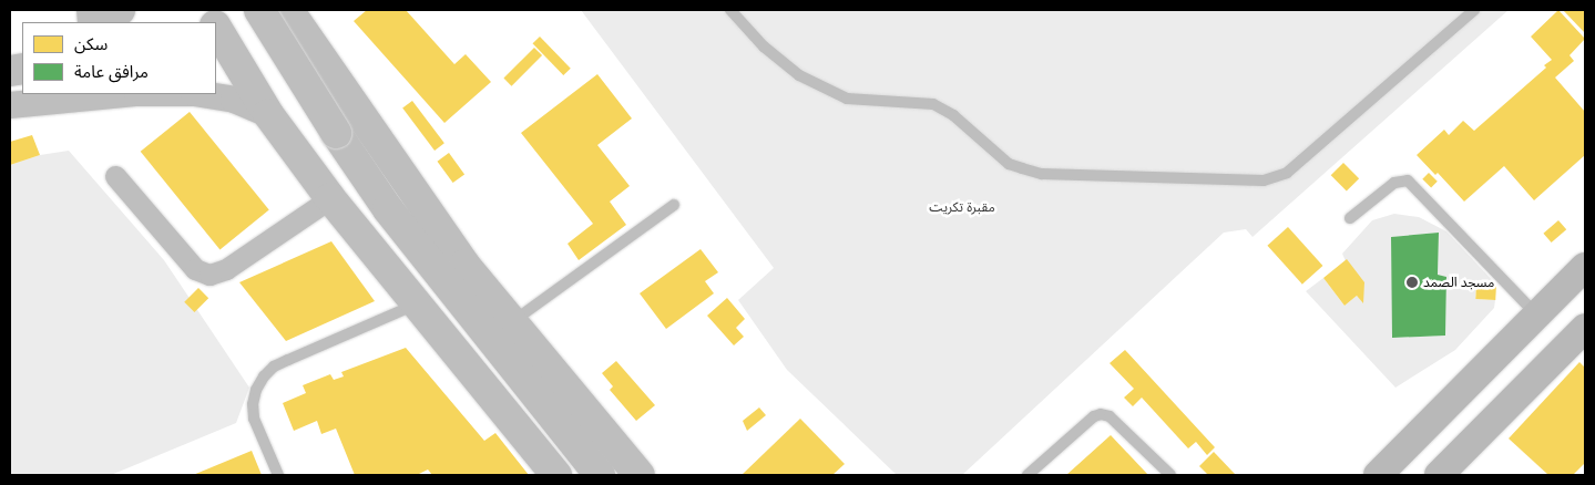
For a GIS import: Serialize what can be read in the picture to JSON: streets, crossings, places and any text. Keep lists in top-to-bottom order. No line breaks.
{"parks":["مقبرة تكريت"],"places":["مسجد الصمد"],"legend":["سكن","مرافق عامة"]}
